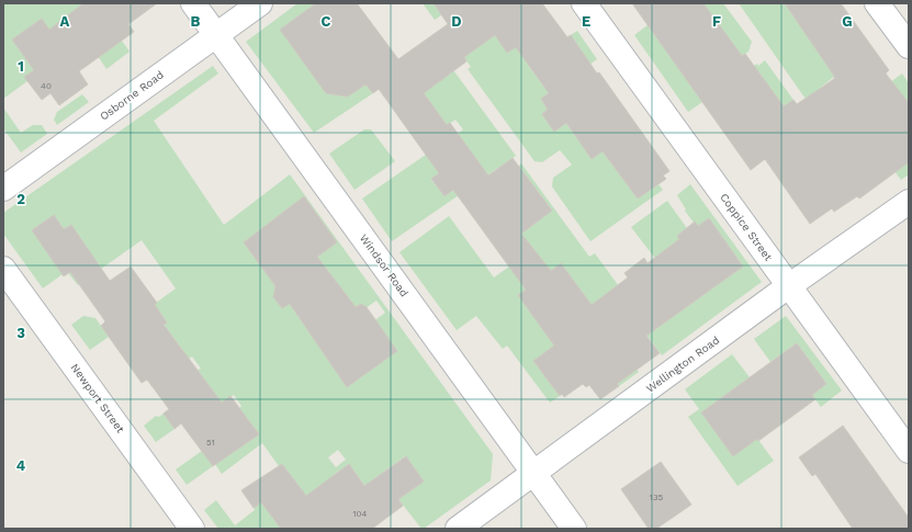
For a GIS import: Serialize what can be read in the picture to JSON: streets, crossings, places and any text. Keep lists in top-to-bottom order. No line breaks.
{"streets":{"street":["Osborne Road","Coppice Street","Windsor Road","Wellington Road","Newport Street"]},"crossings":[["Osborne Road","Windsor Road"],["Coppice Street","Wellington Road"],["Windsor Road","Wellington Road"]],"house_numbers":["40","51","135","104"],"grid":{"columns":["A","B","C","D","E","F","G"],"rows":["1","2","3","4"]}}
